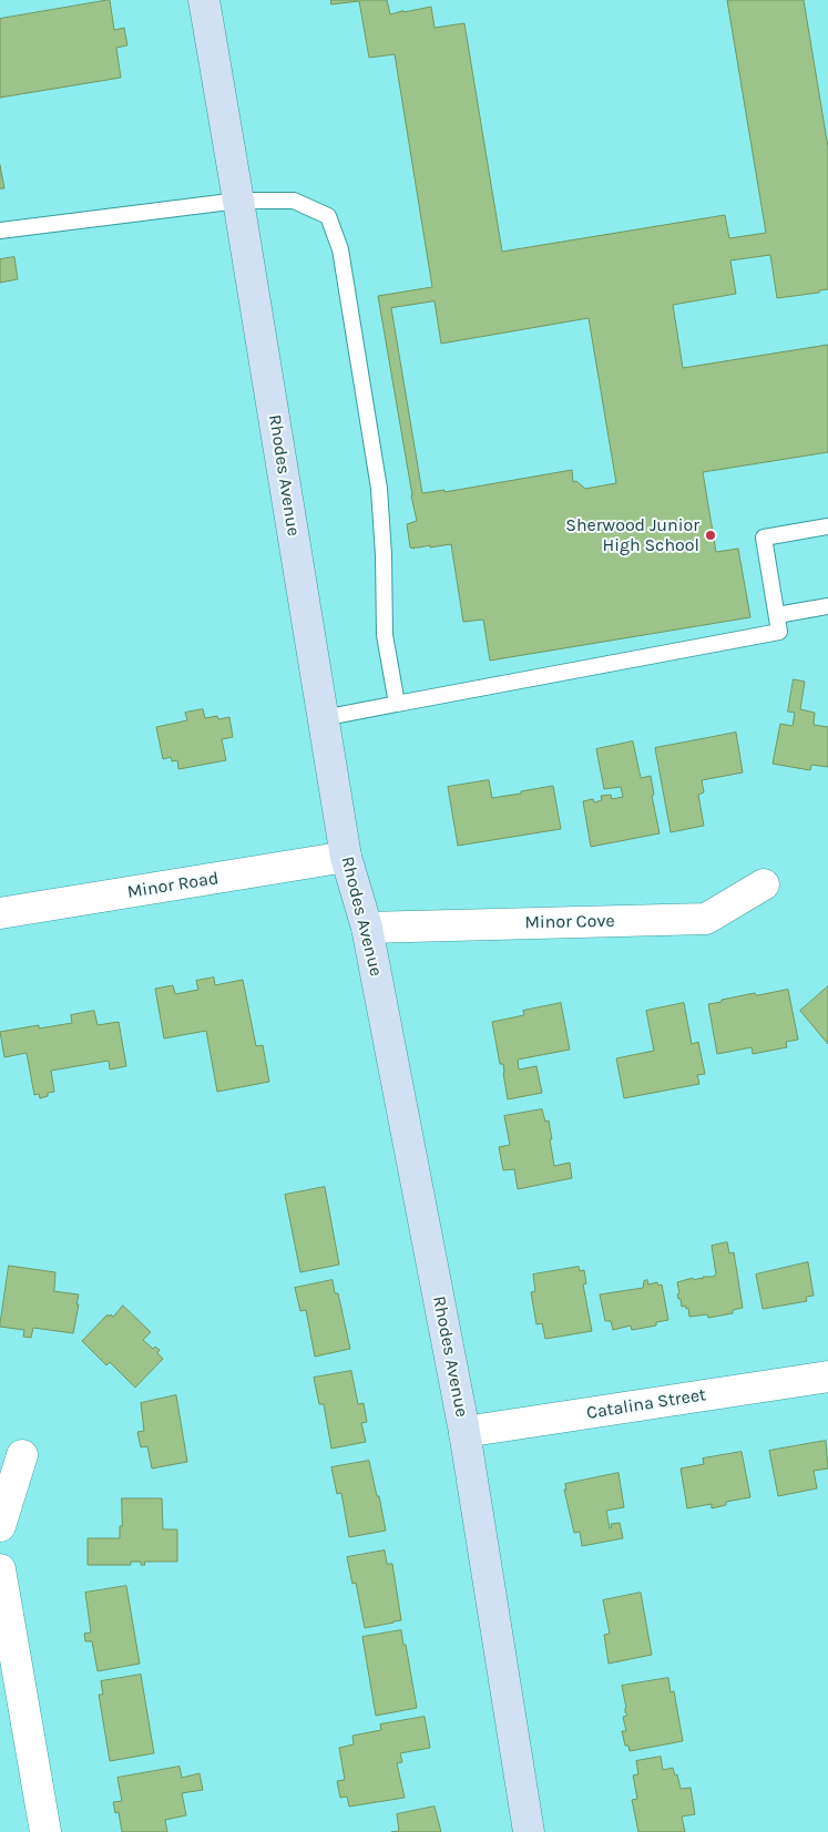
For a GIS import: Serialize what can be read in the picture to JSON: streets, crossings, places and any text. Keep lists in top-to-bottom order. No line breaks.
{"streets":{"main road":["Rhodes Avenue"],"street":["Minor Road","Minor Cove","Catalina Street"]},"crossings":[["Rhodes Avenue","Minor Road"],["Rhodes Avenue","Minor Cove"],["Rhodes Avenue","Catalina Street"]],"places":["Sherwood Junior High School"]}
